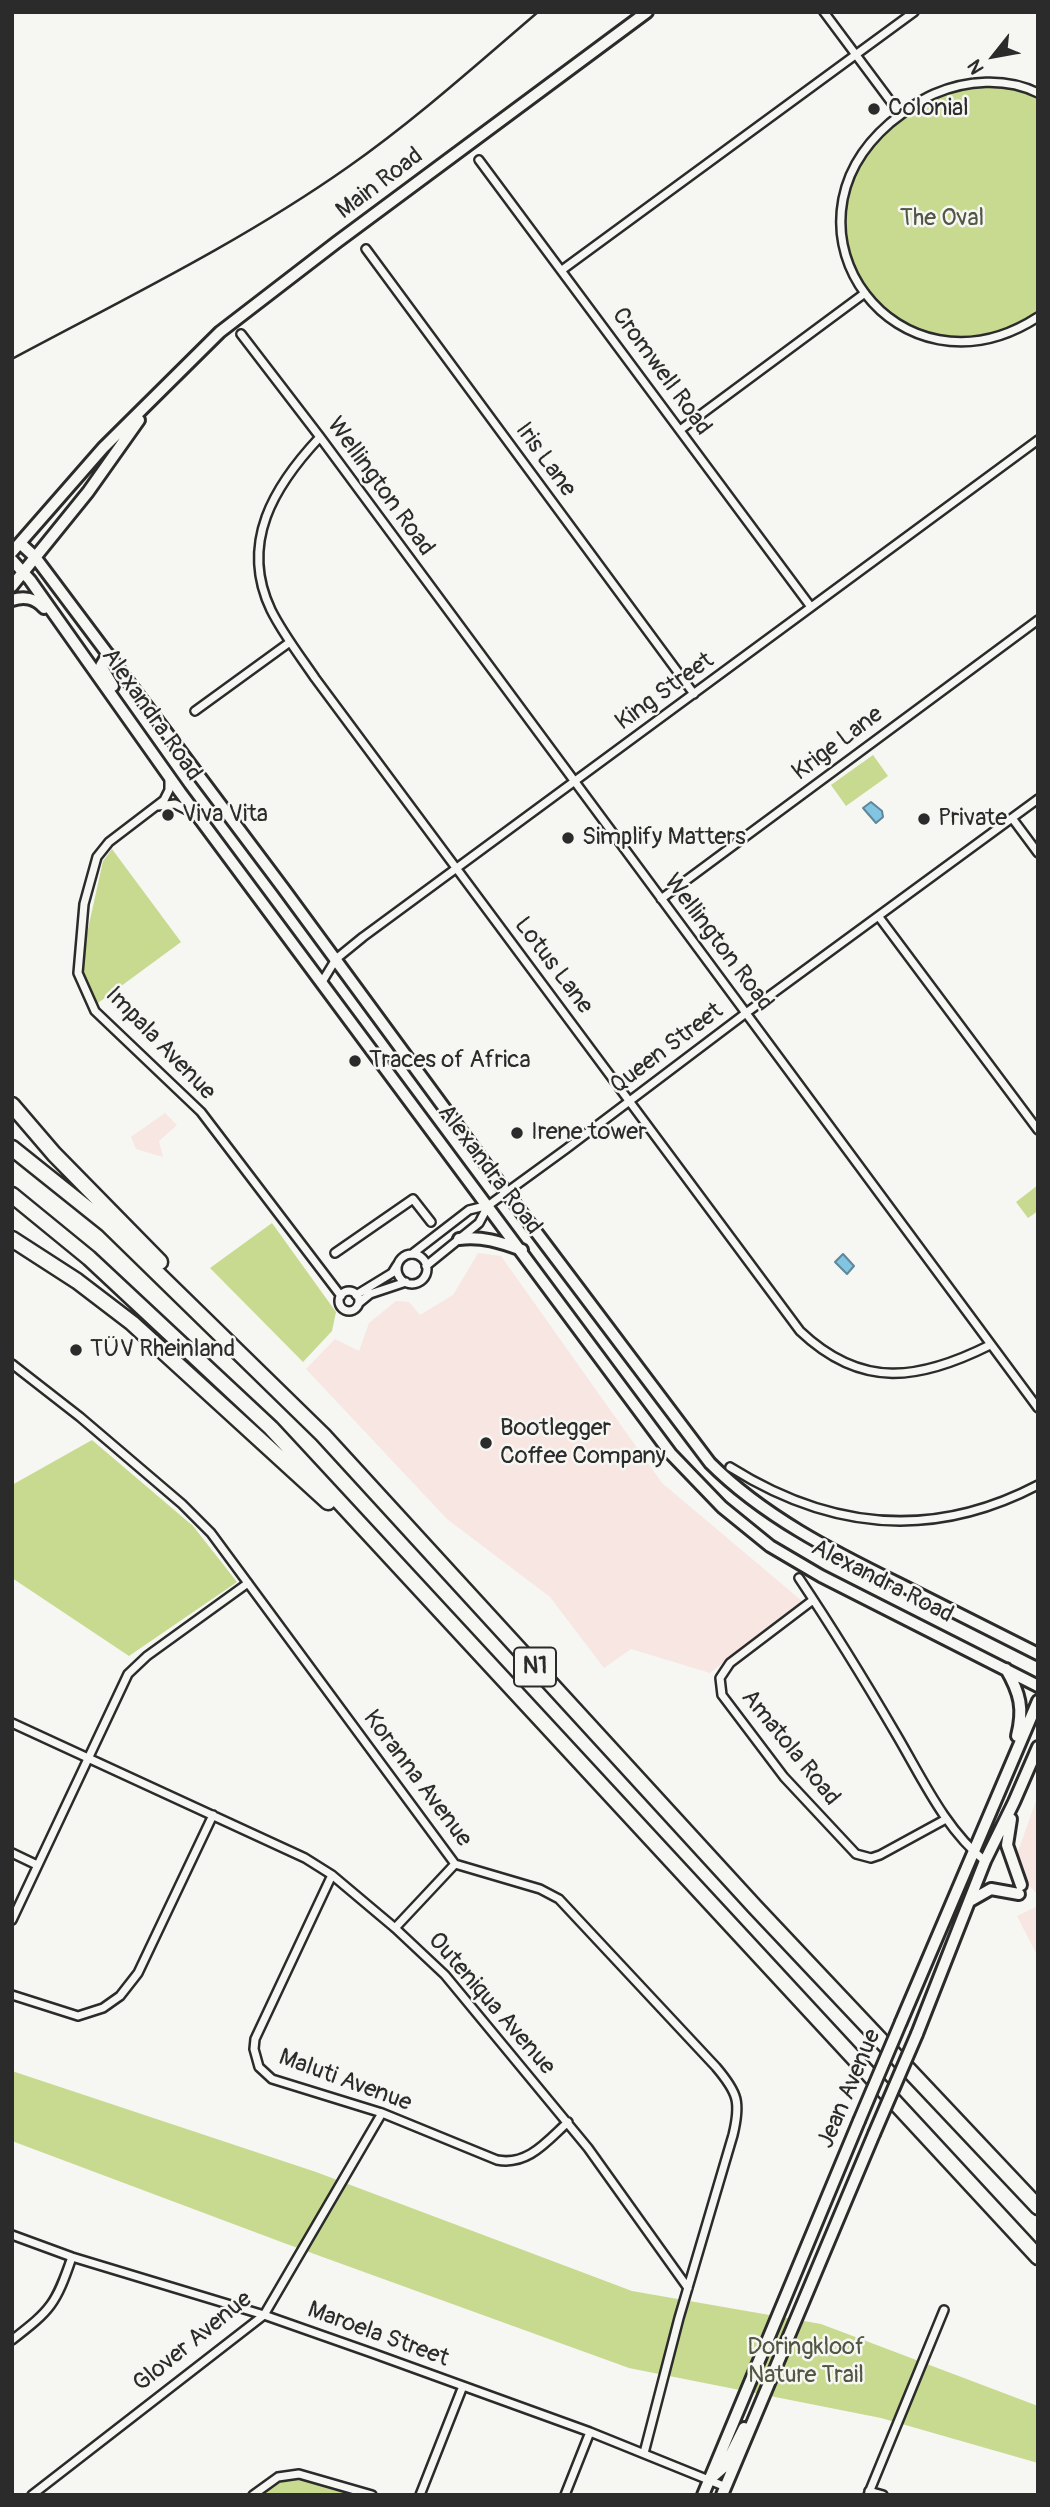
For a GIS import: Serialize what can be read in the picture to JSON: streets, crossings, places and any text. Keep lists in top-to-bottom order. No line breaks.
{"streets":{"highway":["N1"],"main road":["Main Road","Alexandra Road","Jean Avenue"],"street":["Cromwell Road","Iris Lane","Wellington Road","King Street","Krige Lane","Lotus Lane","Impala Avenue","Queen Street","Amatola Road","Koranna Avenue","Outeniqua Avenue","Maluti Avenue","Maroela Street","Glover Avenue"]},"crossings":[["Main Road","Alexandra Road"],["Cromwell Road","King Street"],["Iris Lane","King Street"],["Wellington Road","King Street"],["Wellington Road","Krige Lane"],["Wellington Road","Lotus Lane"],["Wellington Road","Queen Street"],["King Street","Alexandra Road"],["King Street","Lotus Lane"],["Alexandra Road","Queen Street"],["Alexandra Road","Amatola Road"],["Alexandra Road","Jean Avenue"],["Lotus Lane","Queen Street"],["Koranna Avenue","Outeniqua Avenue"],["Outeniqua Avenue","Maluti Avenue"],["Maluti Avenue","Glover Avenue"],["Jean Avenue","Maroela Street"],["Maroela Street","Glover Avenue"]],"parks":["The Oval","Doringkloof Nature Trail"],"places":["Colonial","Viva Vita","Private","Simplify Matters","Traces of Africa","Irene tower","TÜV Rheinland","Bootlegger Coffee Company"],"north":"bottom left"}
